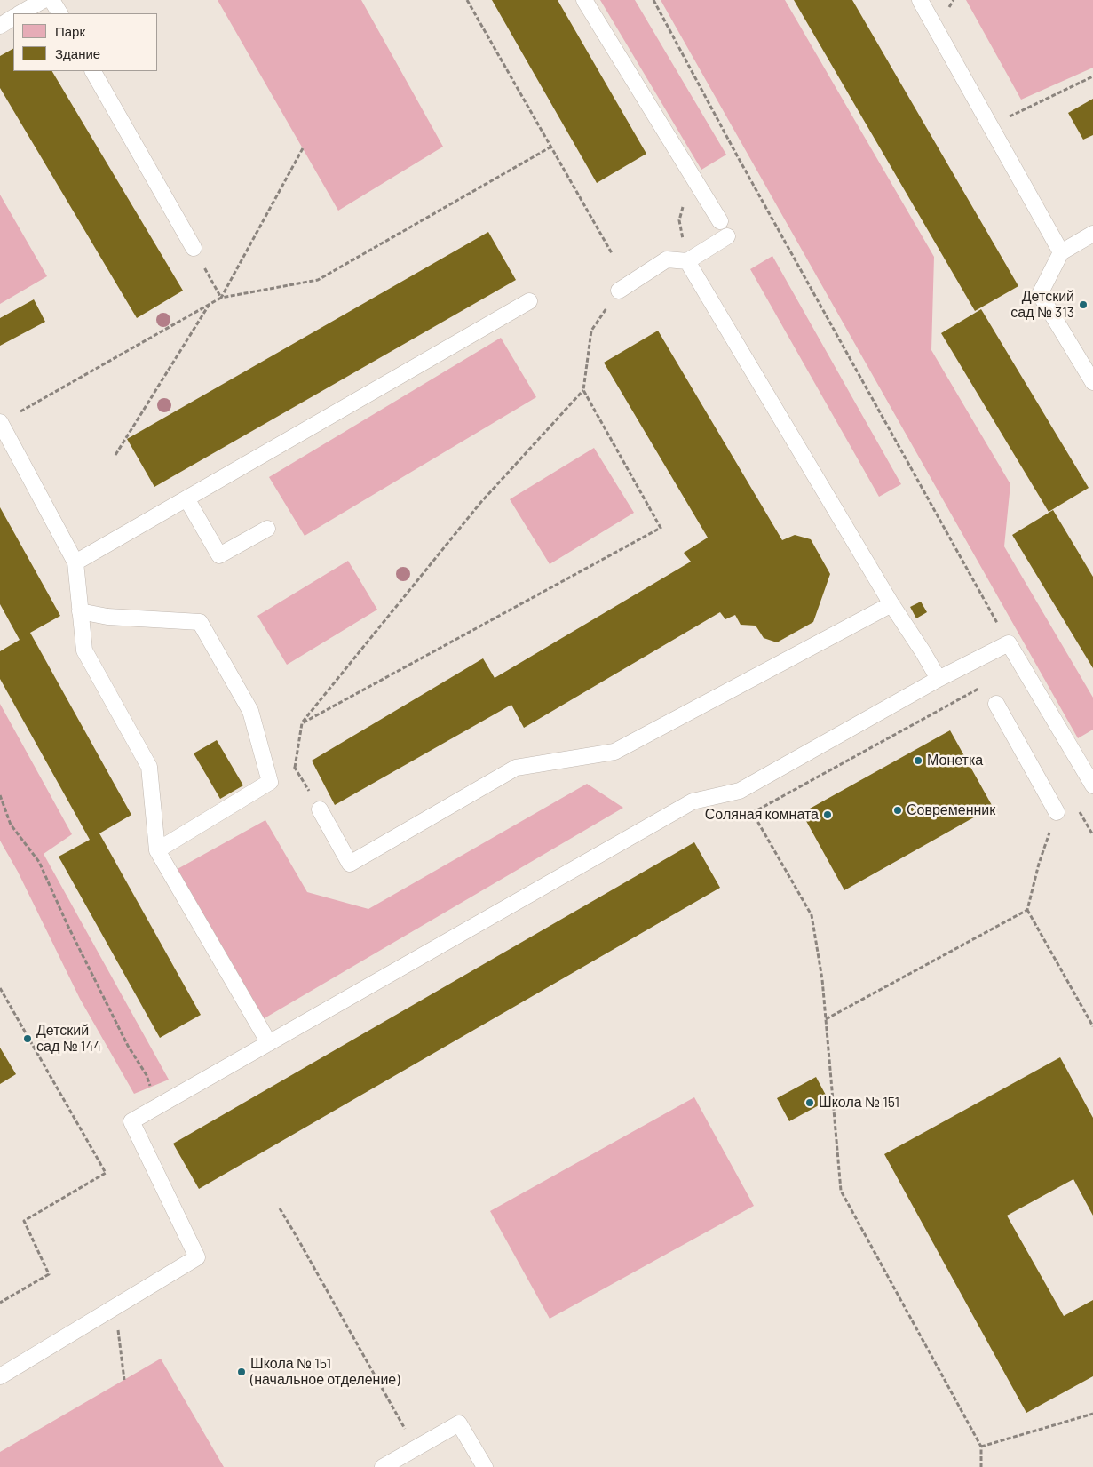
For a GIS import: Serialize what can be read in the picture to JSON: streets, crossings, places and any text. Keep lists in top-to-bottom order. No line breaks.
{"places":["Детский сад № 313","Монетка","Современник","Соляная комната","Детский сад № 144","Школа № 151","Школа № 151 (начальное отделение)"],"legend":["Парк","Здание"]}
